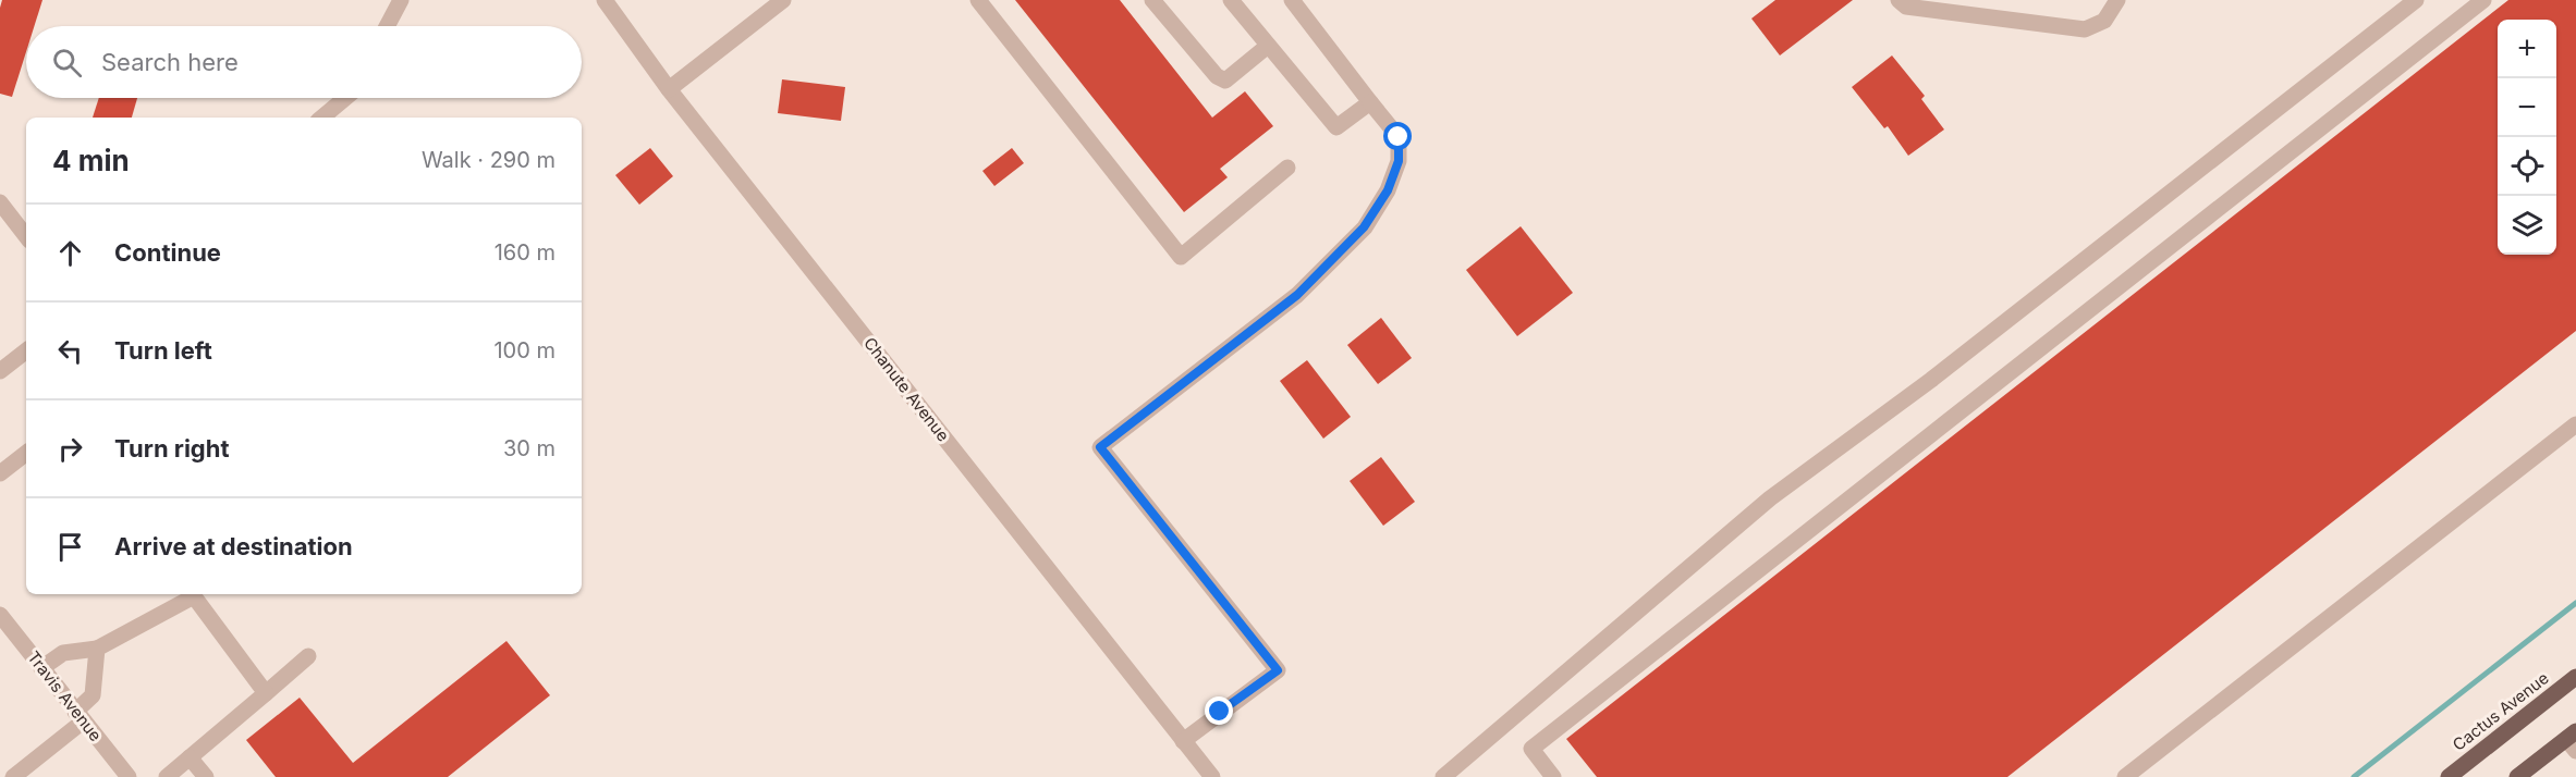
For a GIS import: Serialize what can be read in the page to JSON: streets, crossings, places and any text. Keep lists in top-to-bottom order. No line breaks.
{"streets":{"main road":["Cactus Avenue"],"street":["Chanute Avenue","Travis Avenue"]},"page":{"map_buttons":["+","−"],"search":"Search here","heading":["4 min","Walk · 290 m"],"list":[["Continue","160 m"],["Turn left","100 m"],["Turn right","30 m"],"Arrive at destination"]}}
